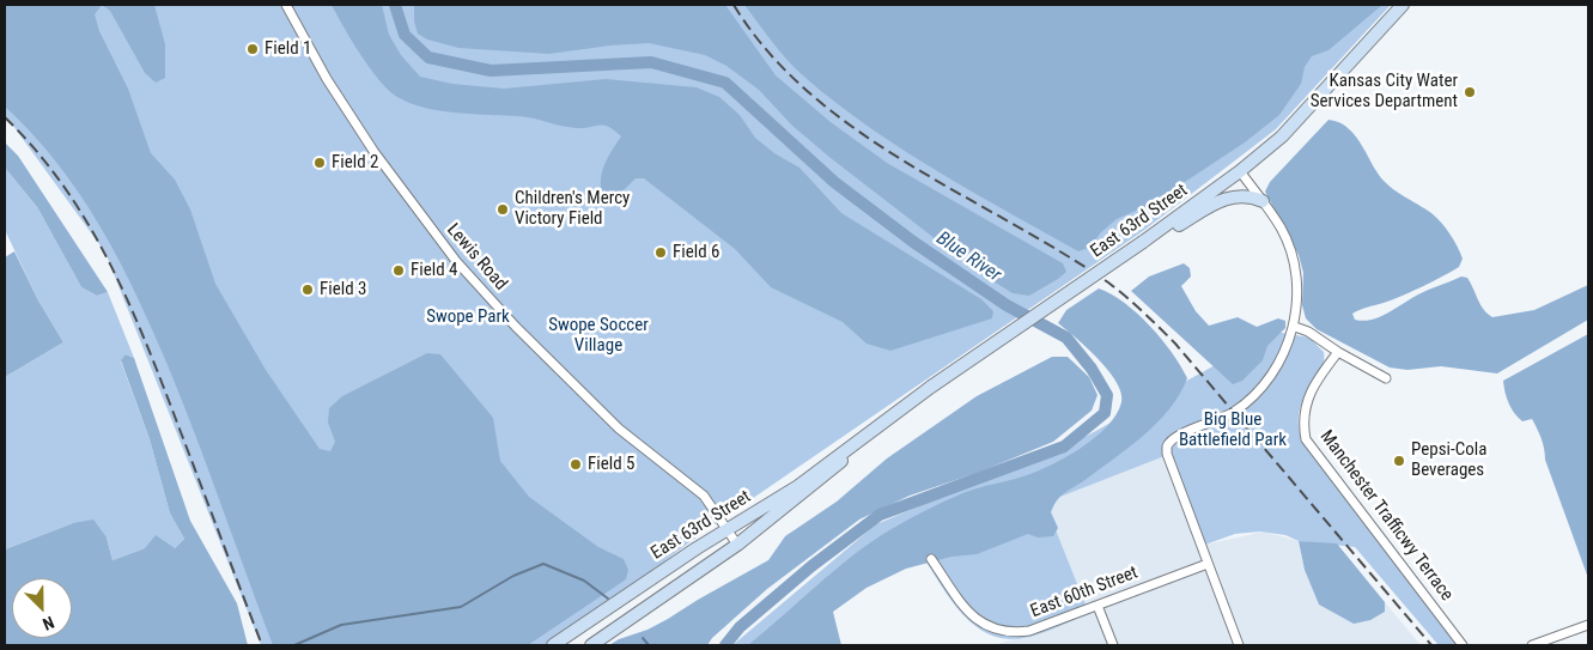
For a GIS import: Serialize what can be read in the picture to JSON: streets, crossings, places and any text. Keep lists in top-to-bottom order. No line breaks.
{"streets":{"main road":["East 63rd Street"],"street":["Lewis Road","Manchester Trafficwy Terrace","East 60th Street"]},"crossings":[["East 63rd Street","Lewis Road"]],"water":["Blue River"],"parks":["Swope Park","Swope Soccer Village","Big Blue Battlefield Park"],"places":["Field 1","Kansas City Water Services Department","Field 2","Children's Mercy Victory Field","Field 6","Field 4","Field 3","Pepsi-Cola Beverages","Field 5"],"north":"bottom right"}
